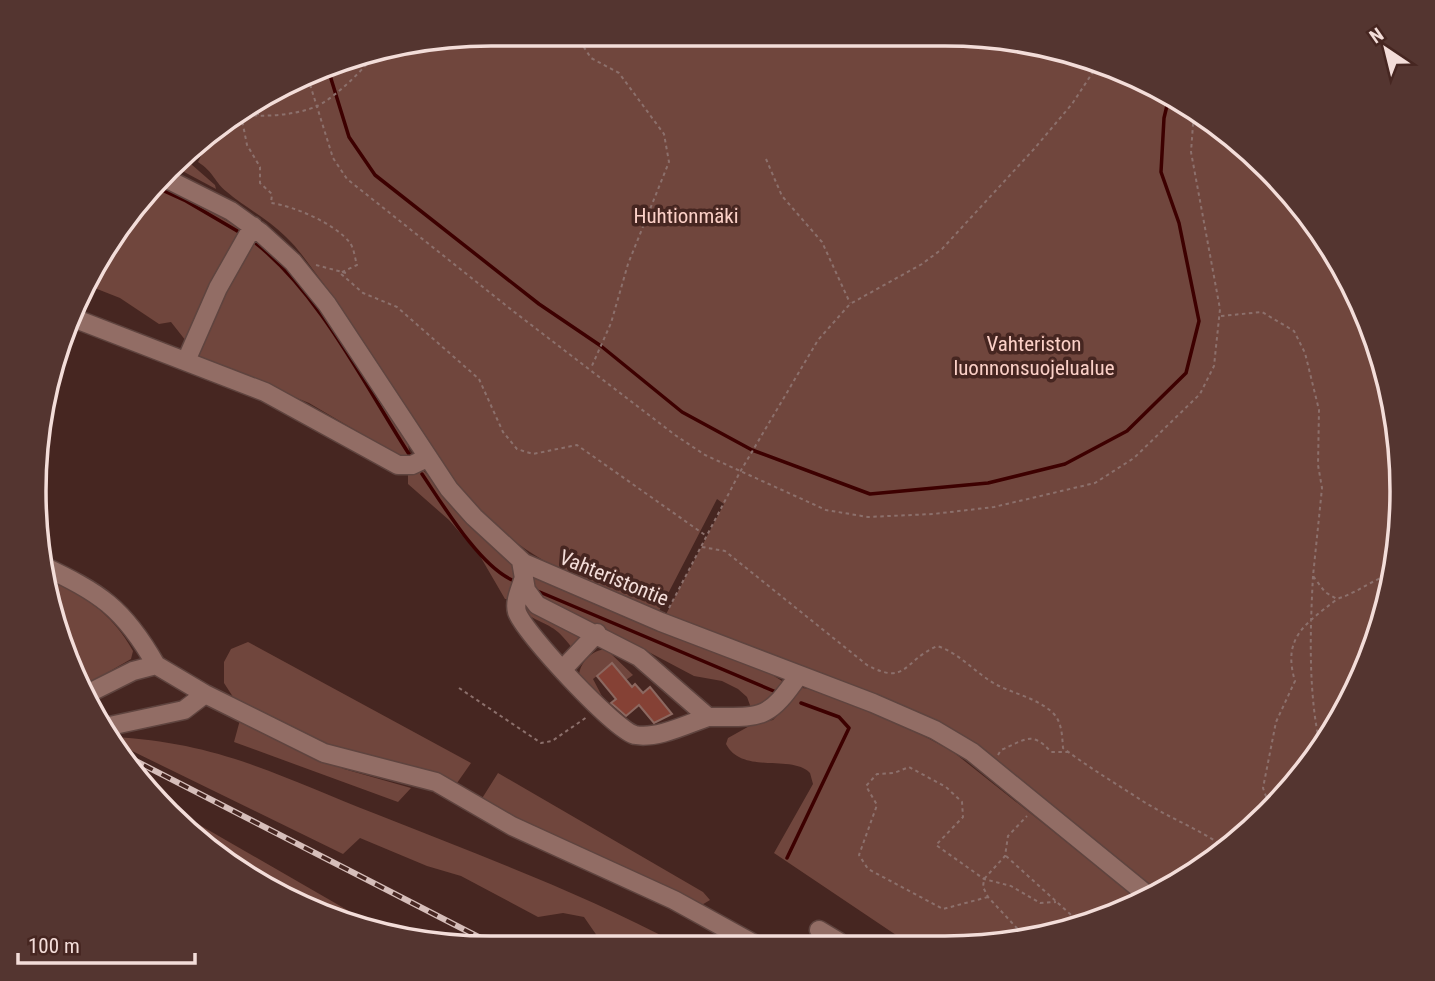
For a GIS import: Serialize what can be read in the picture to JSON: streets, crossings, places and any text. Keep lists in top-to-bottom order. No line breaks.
{"streets":{"street":["Vahteristontie"]},"parks":["Huhtionmäki","Vahteriston luonnonsuojelualue"],"scale_bar":"100 m","north":"top left"}
